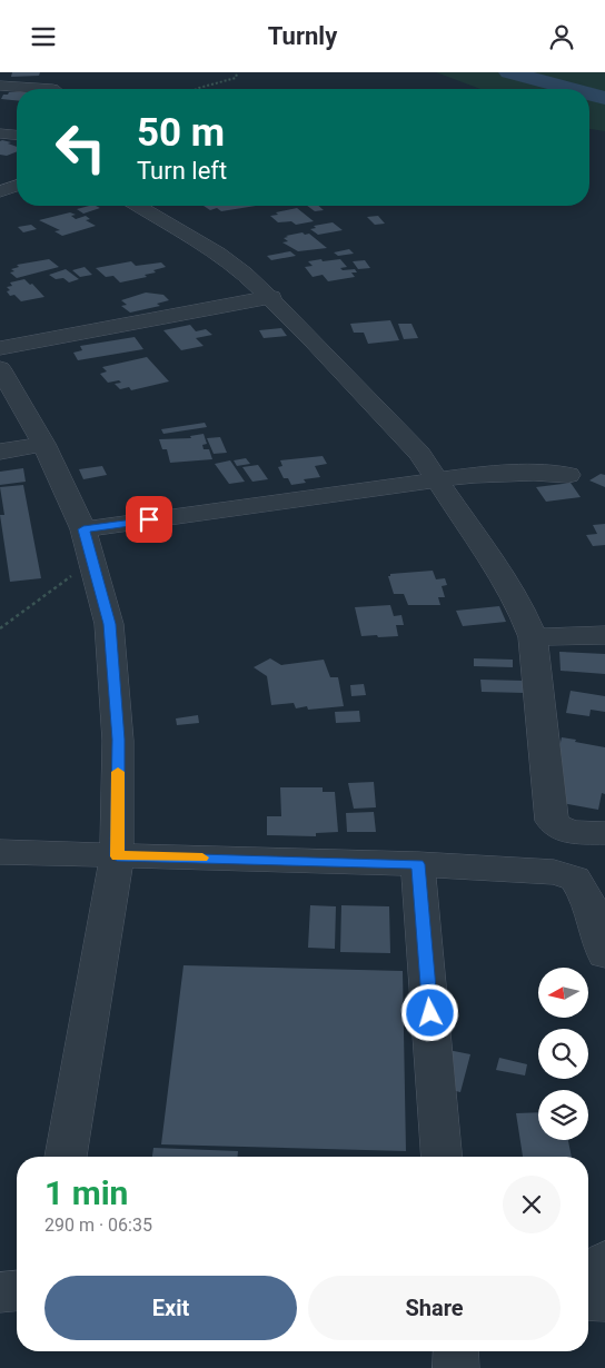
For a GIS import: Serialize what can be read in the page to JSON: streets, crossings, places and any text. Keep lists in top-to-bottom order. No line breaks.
{"north":"left","page":{"header":"Turnly","turn":["50 m","Turn left"],"heading":["1 min","290 m · 06:35"],"buttons":["Exit","Share"]}}
